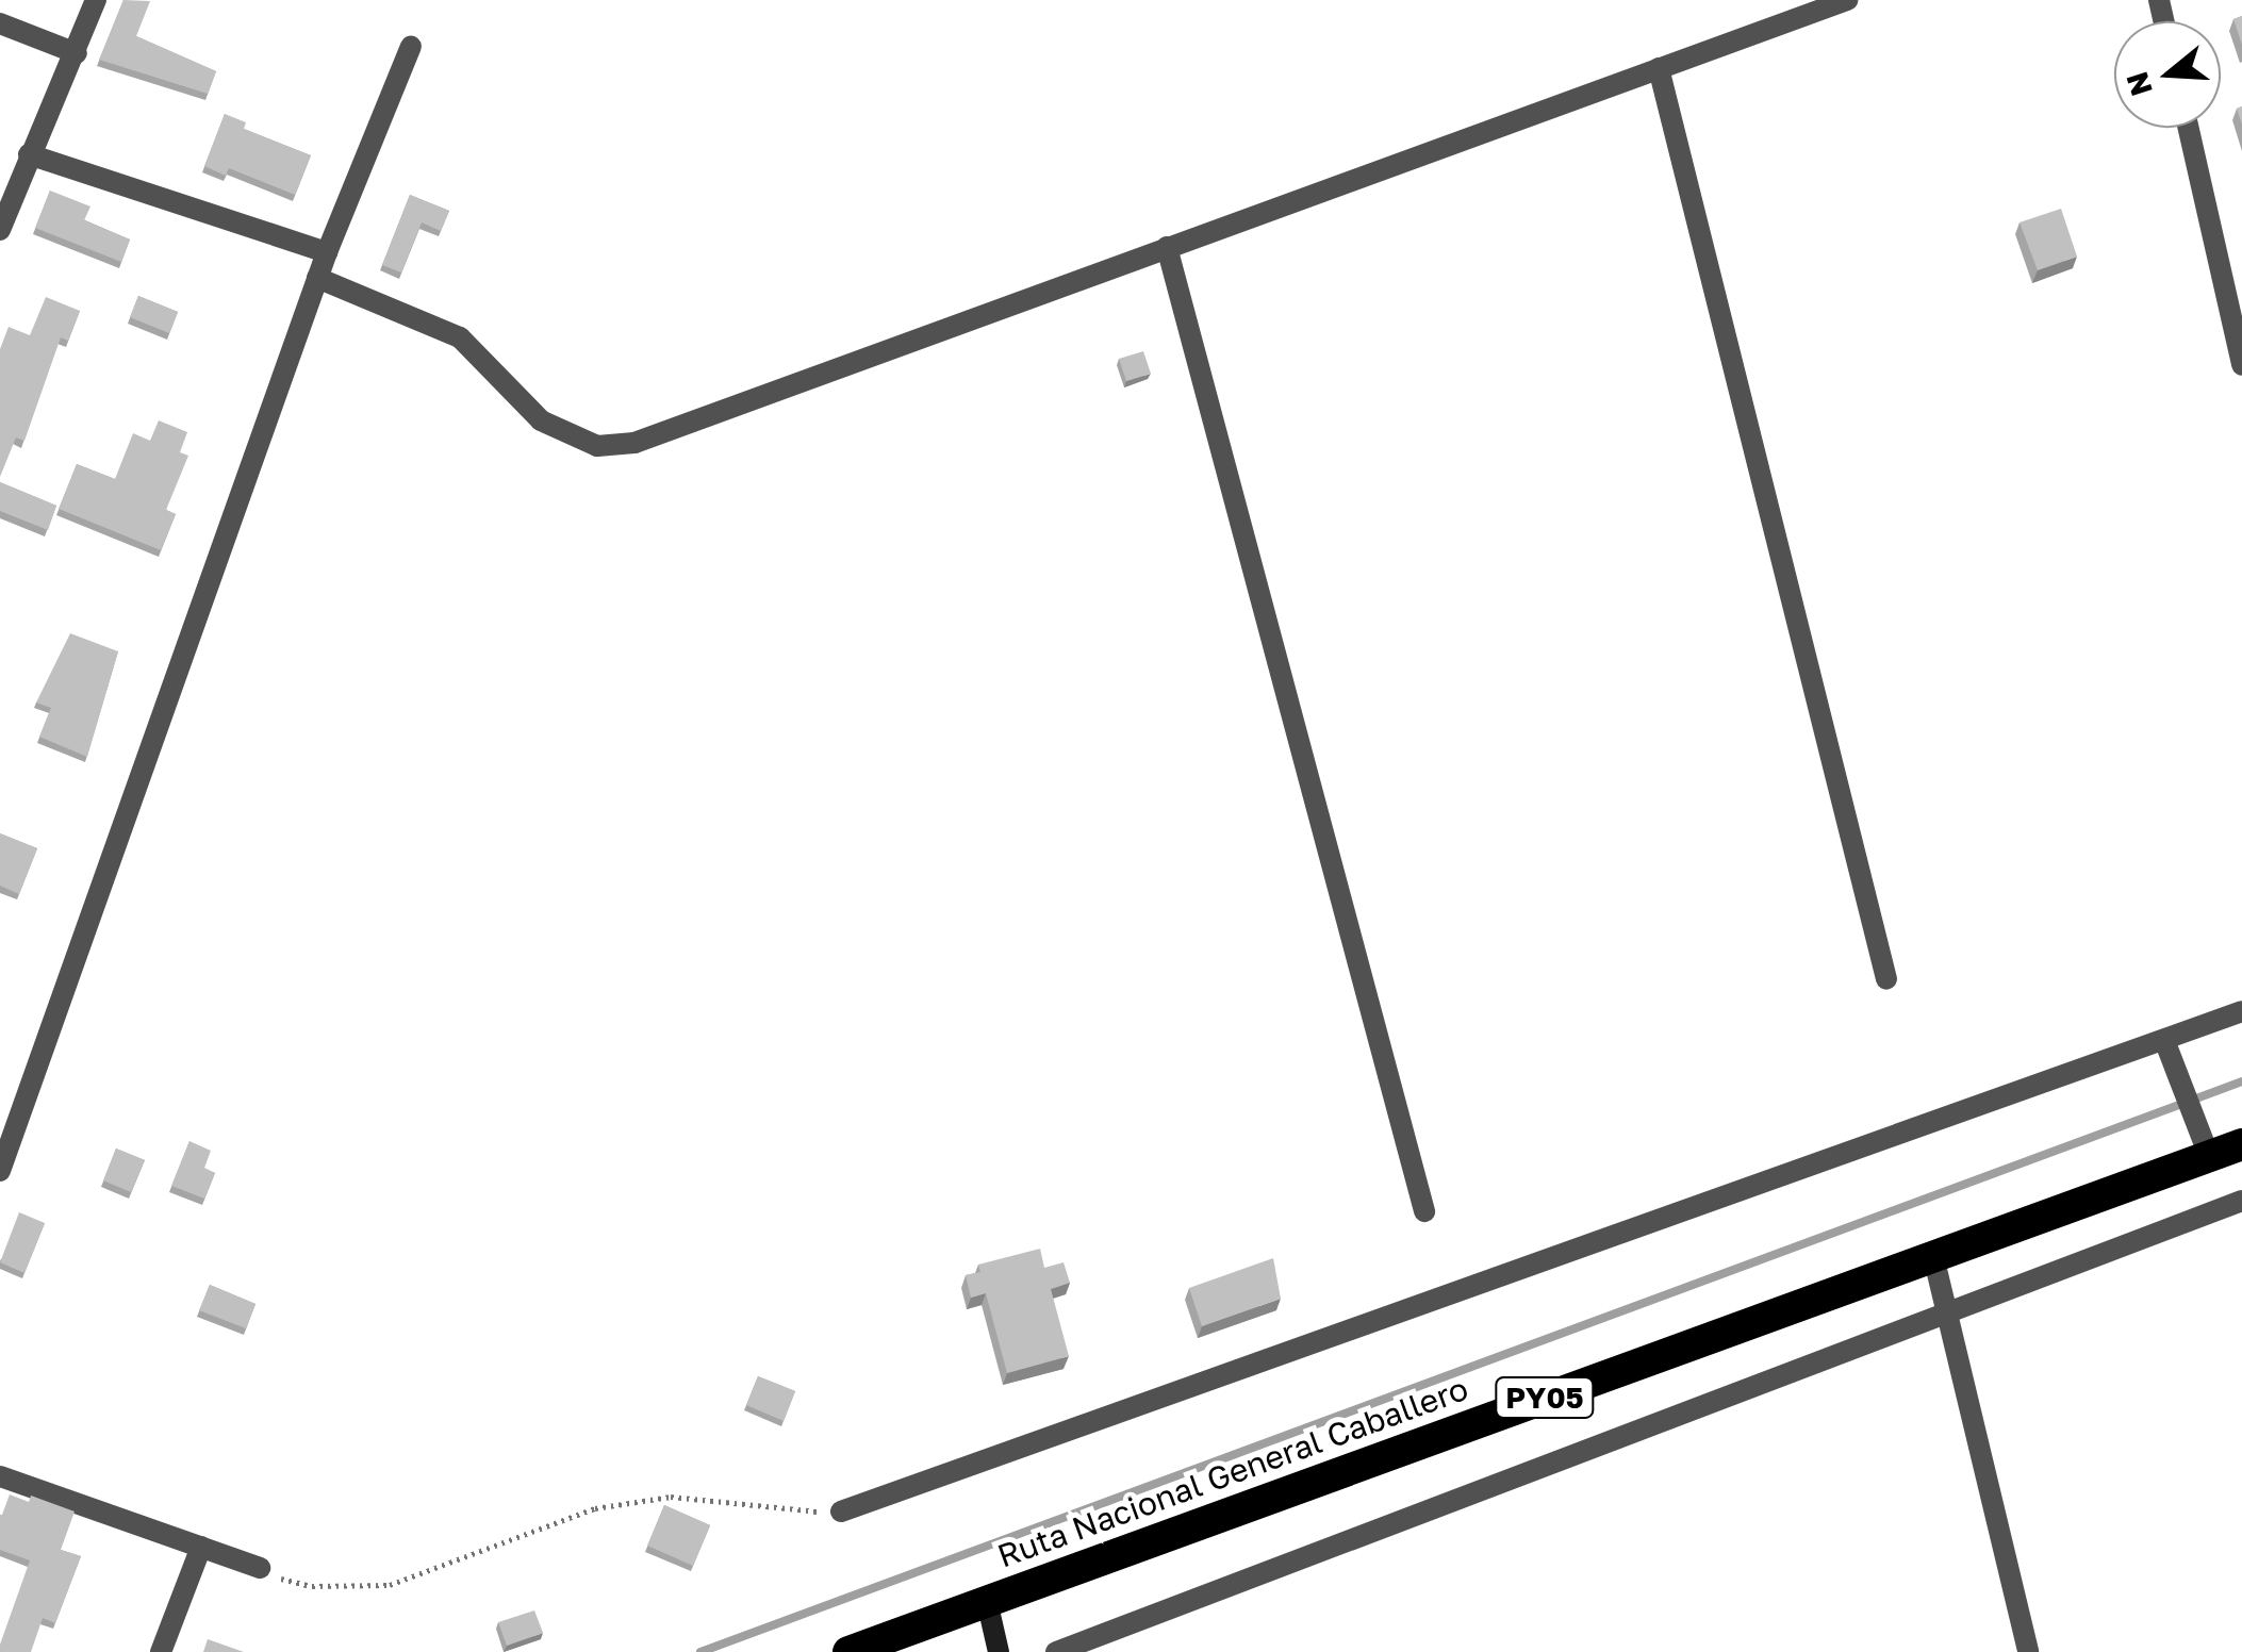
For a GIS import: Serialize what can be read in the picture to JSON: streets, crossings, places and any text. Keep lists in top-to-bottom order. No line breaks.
{"streets":{"highway":["PY05","Ruta Nacional General Caballero"]},"north":"left"}
